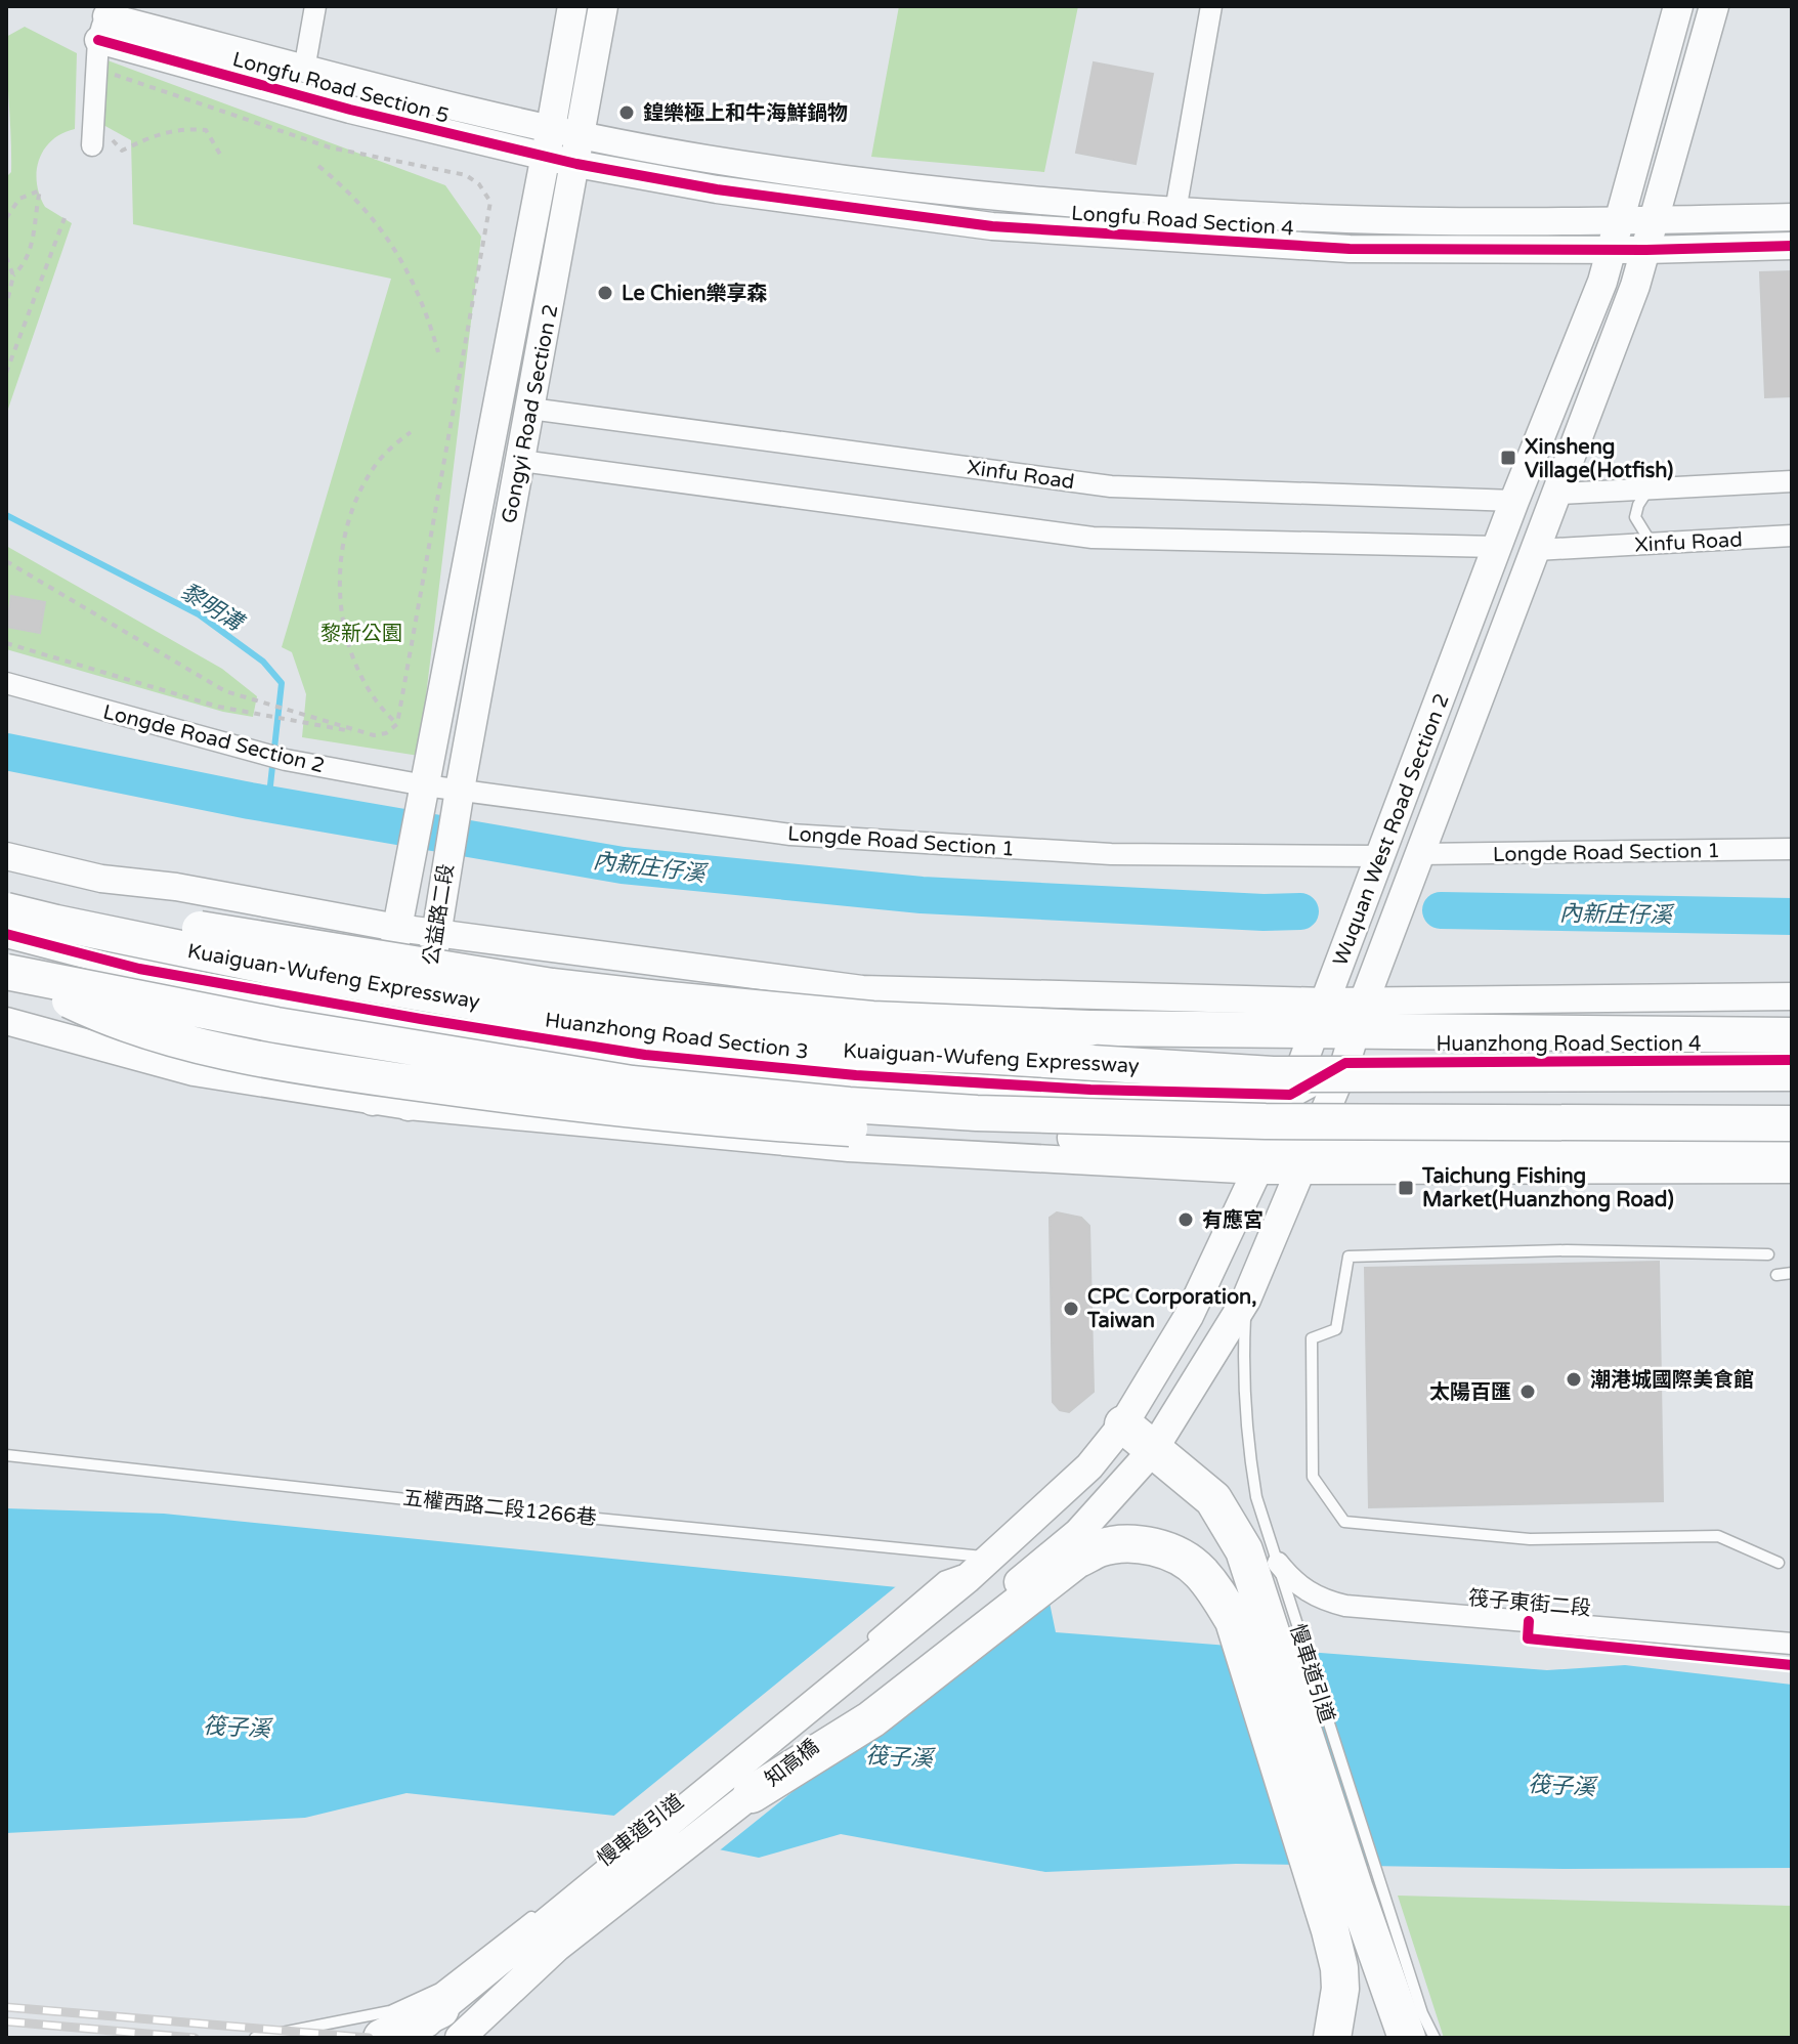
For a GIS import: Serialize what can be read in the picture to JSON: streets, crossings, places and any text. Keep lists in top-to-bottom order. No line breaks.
{"streets":{"highway":["Kuaiguan-Wufeng Expressway"],"main road":["Gongyi Road Section 2","Wuquan West Road Section 2","公益路二段","知高橋"],"street":["Longfu Road Section 5","Longfu Road Section 4","Xinfu Road","Longde Road Section 2","Longde Road Section 1","Huanzhong Road Section 3","Huanzhong Road Section 4","筏子東街二段"],"lane":["五權西路二段1266巷","慢車道引道"]},"crossings":[["Longfu Road Section 5","Longfu Road Section 4"],["Longfu Road Section 5","Gongyi Road Section 2"],["Longfu Road Section 4","Gongyi Road Section 2"],["Longfu Road Section 4","Wuquan West Road Section 2"],["Gongyi Road Section 2","Xinfu Road"],["Gongyi Road Section 2","Longde Road Section 2"],["Gongyi Road Section 2","Longde Road Section 1"],["Gongyi Road Section 2","公益路二段"],["Xinfu Road","Wuquan West Road Section 2"],["Longde Road Section 2","Longde Road Section 1"],["Wuquan West Road Section 2","Longde Road Section 1"],["Wuquan West Road Section 2","Huanzhong Road Section 3"],["Wuquan West Road Section 2","Huanzhong Road Section 4"],["Wuquan West Road Section 2","五權西路二段1266巷"],["Wuquan West Road Section 2","慢車道引道"],["Wuquan West Road Section 2","知高橋"],["公益路二段","Huanzhong Road Section 3"],["筏子東街二段","慢車道引道"]],"water":["黎明溝","內新庄仔溪","筏子溪"],"parks":["黎新公園"],"places":{"other":["鍠樂極上和牛海鮮鍋物","Le Chien樂享森","有應宮","CPC Corporation, Taiwan","潮港城國際美食館","太陽百匯"],"transit":["Xinsheng Village(Hotfish)","Taichung Fishing Market(Huanzhong Road)"]}}
